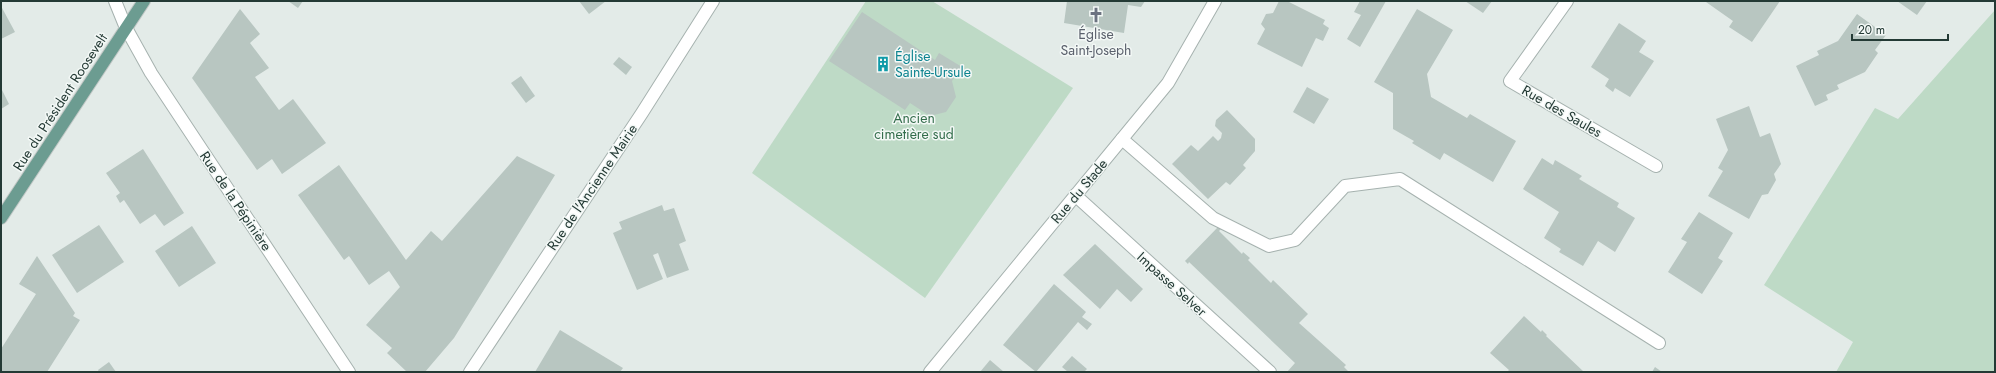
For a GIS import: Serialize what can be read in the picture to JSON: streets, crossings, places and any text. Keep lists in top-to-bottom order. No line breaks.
{"streets":{"main road":["Rue du Président Roosevelt"],"street":["Rue des Saules","Rue de l'Ancienne Mairie","Rue du Stade","Rue de la Pépinière","Impasse Selver"]},"crossings":[["Rue du Président Roosevelt","Rue de la Pépinière"],["Rue du Stade","Impasse Selver"]],"parks":["Ancien cimetière sud"],"places":{"church":["Église Saint-Joseph"],"building":["Église Sainte-Ursule"]},"scale_bar":"20 m"}
